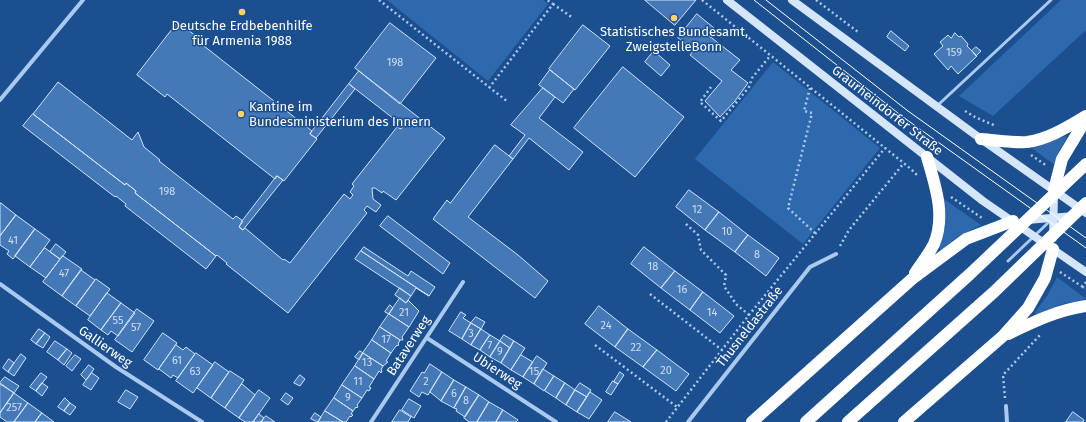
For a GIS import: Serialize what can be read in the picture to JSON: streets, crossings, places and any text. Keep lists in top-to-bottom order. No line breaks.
{"streets":{"main road":["Graurheindorfer Straße"],"street":["Thusneldastraße","Bataverweg","Gallierweg","Ubierweg"]},"crossings":[["Bataverweg","Ubierweg"]],"places":["Deutsche Erdbebenhilfe für Armenia 1988","Statistisches Bundesamt, ZweigstelleBonn","Kantine im Bundesministerium des Innern"],"house_numbers":["159","198","198","12","10","41","8","18","47","16","21","14","55","24","57","3","17","7","22","9","61","13","20","63","15","11","2","6","9","8","257"]}
